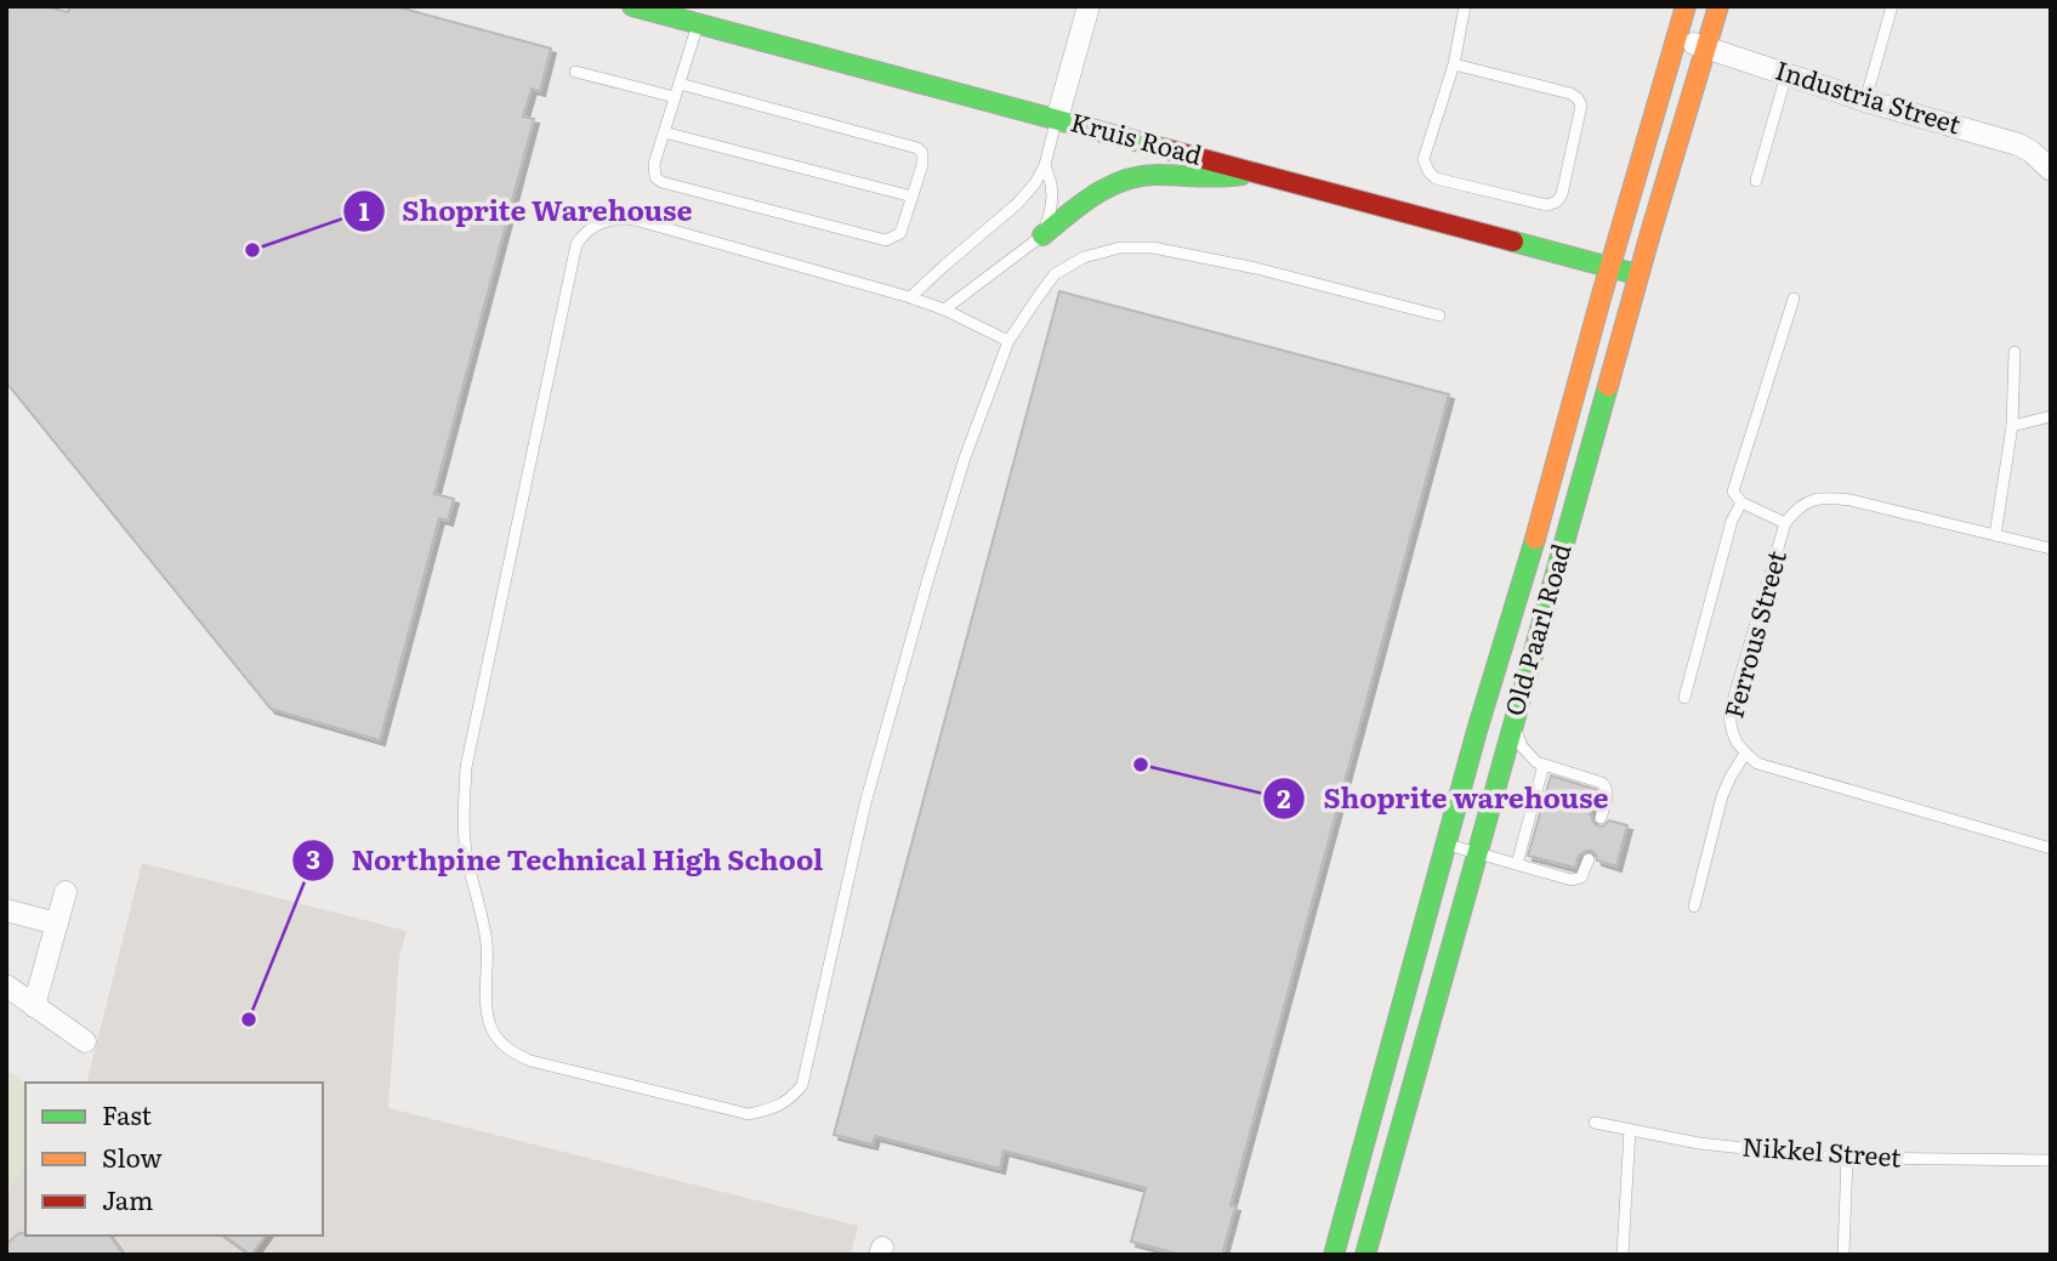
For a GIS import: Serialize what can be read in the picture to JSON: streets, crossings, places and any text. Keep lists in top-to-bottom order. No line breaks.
{"streets":{"main road":["Kruis Road","Old Paarl Road"],"street":["Industria Street"],"lane":["Ferrous Street","Nikkel Street"]},"crossings":[["Industria Street","Old Paarl Road"],["Kruis Road","Old Paarl Road"]],"places":["Shoprite Warehouse","Shoprite warehouse","Northpine Technical High School"],"legend":["Fast","Slow","Jam"]}
